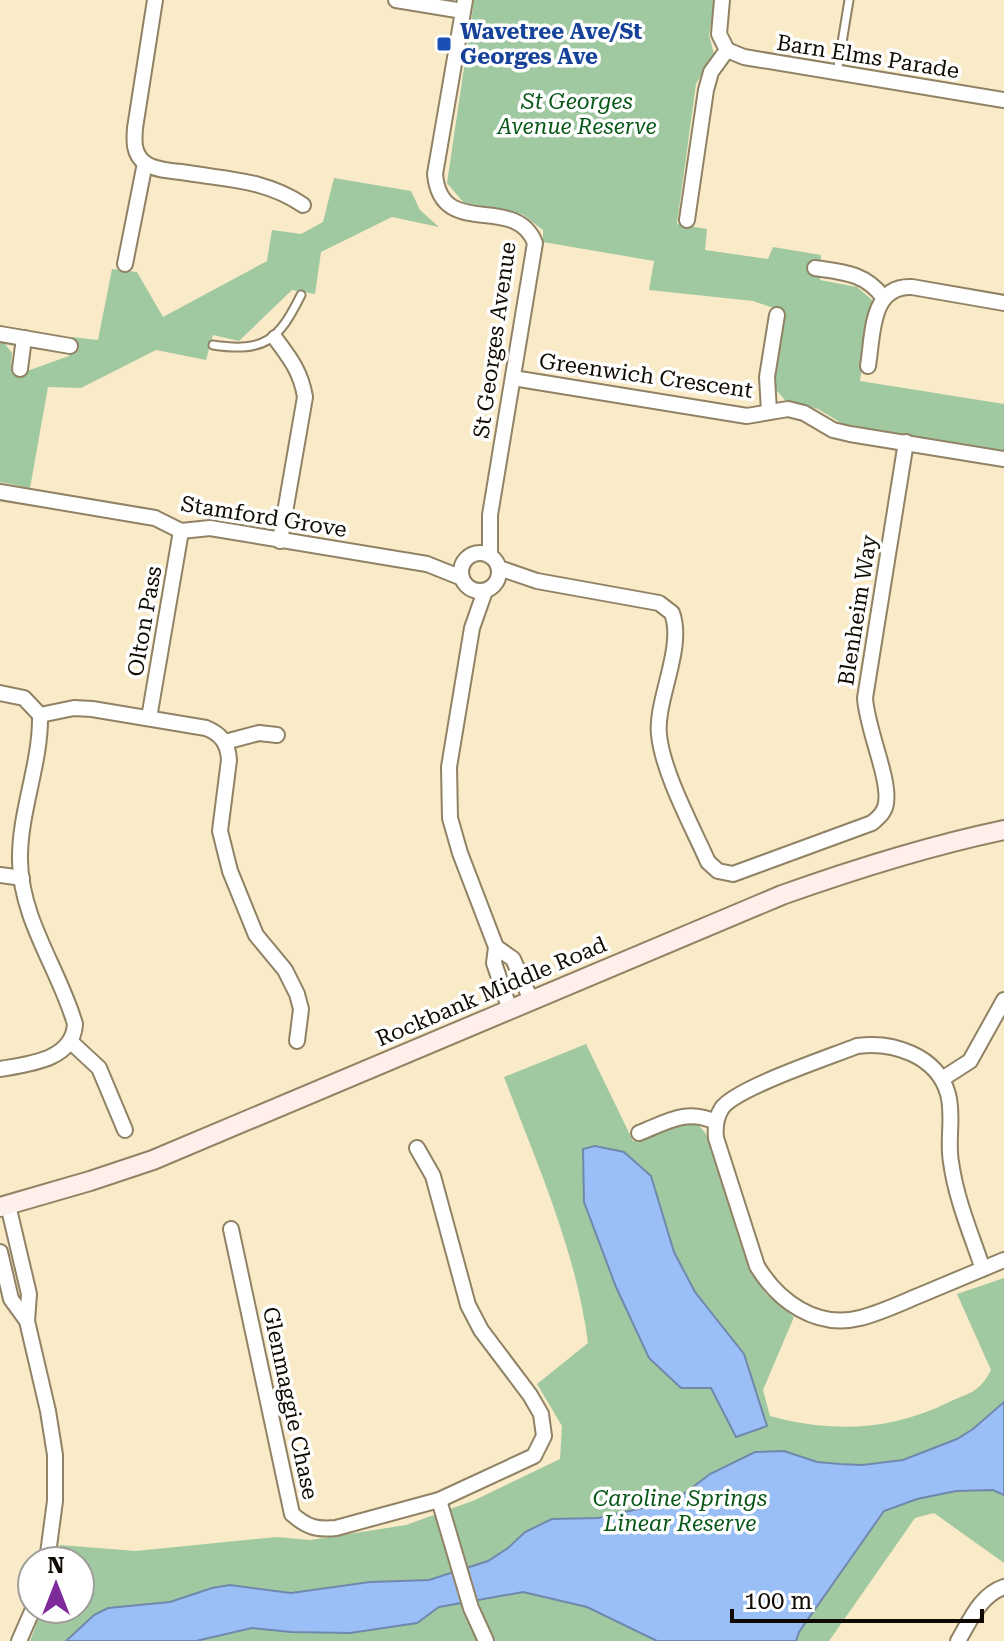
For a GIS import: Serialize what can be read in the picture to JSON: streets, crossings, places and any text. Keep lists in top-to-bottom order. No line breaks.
{"streets":{"street":["Barn Elms Parade","St Georges Avenue","Greenwich Crescent","Stamford Grove","Blenheim Way","Olton Pass","Rockbank Middle Road","Glenmaggie Chase"]},"crossings":[["St Georges Avenue","Greenwich Crescent"],["St Georges Avenue","Stamford Grove"],["St Georges Avenue","Blenheim Way"],["St Georges Avenue","Rockbank Middle Road"],["Greenwich Crescent","Blenheim Way"],["Stamford Grove","Blenheim Way"],["Stamford Grove","Olton Pass"]],"parks":["St Georges Avenue Reserve","Caroline Springs Linear Reserve"],"places":{"transit":["Wavetree Ave/St Georges Ave"]},"scale_bar":"100 m","north":"top"}
